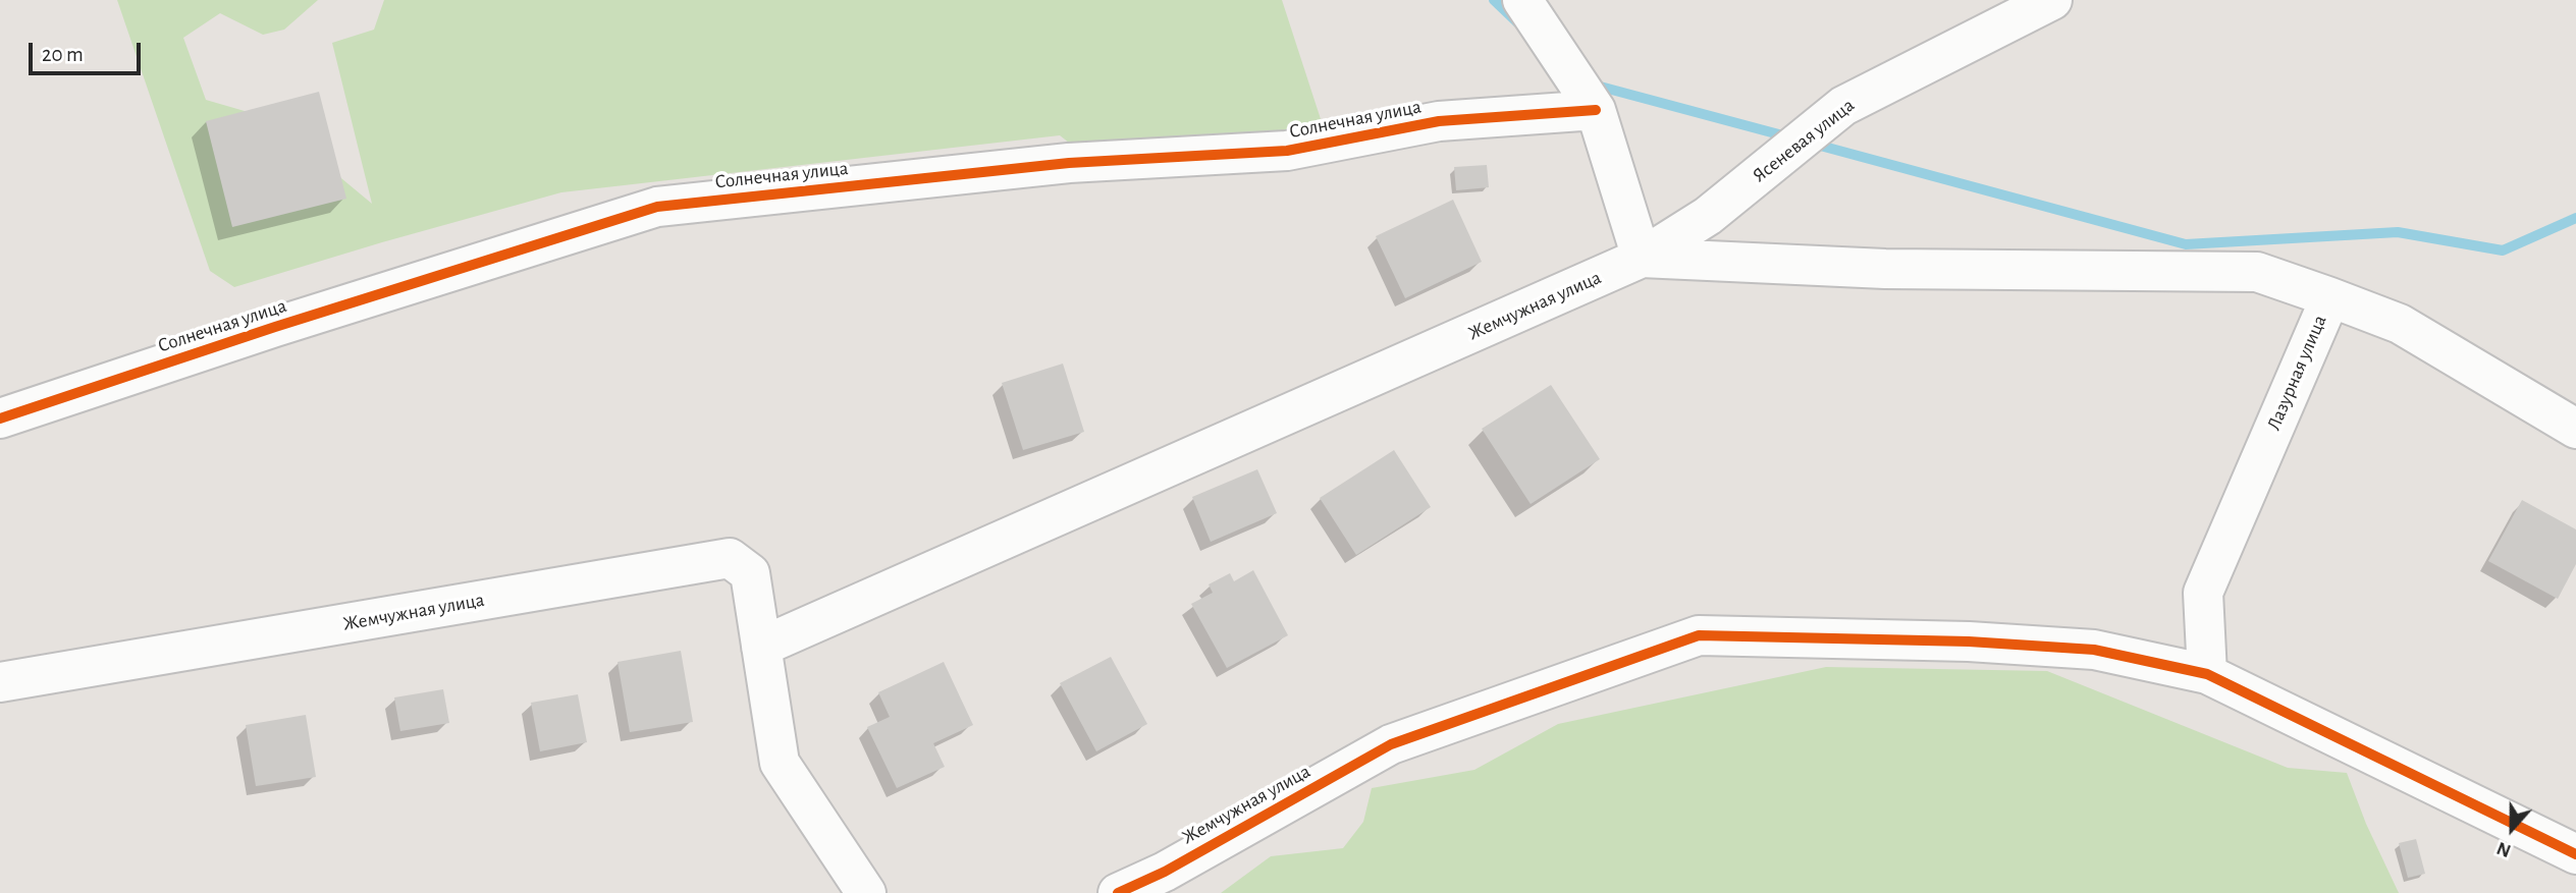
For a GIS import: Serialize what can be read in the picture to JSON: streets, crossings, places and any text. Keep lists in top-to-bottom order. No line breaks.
{"streets":{"street":["Солнечная улица","Ясеневая улица","Жемчужная улица","Лазурная улица"]},"crossings":[["Ясеневая улица","Жемчужная улица"],["Жемчужная улица","Лазурная улица"]],"scale_bar":"20 m","north":"bottom"}
